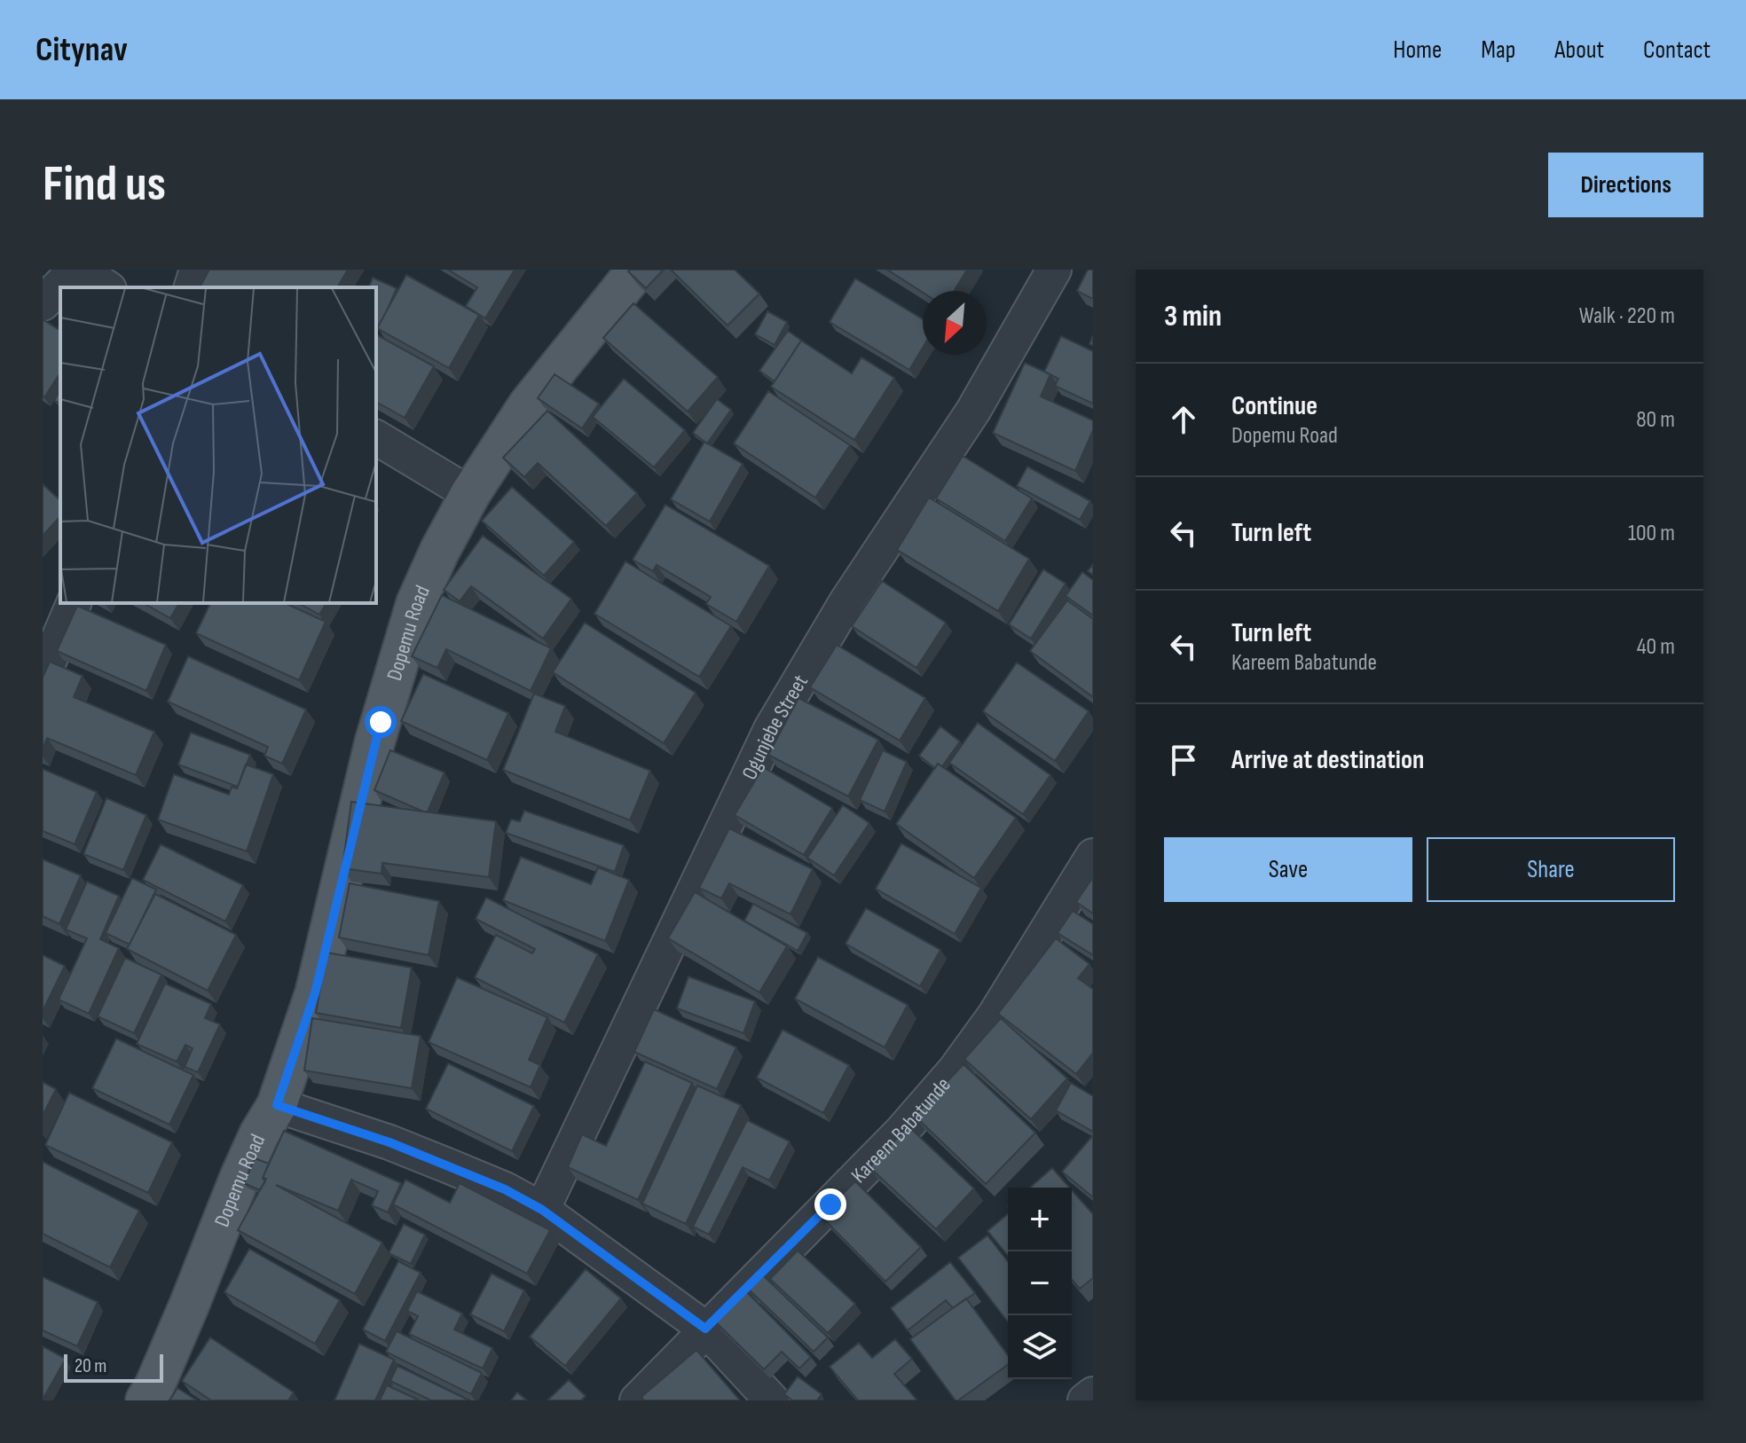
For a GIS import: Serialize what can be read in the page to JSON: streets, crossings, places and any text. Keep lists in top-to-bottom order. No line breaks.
{"streets":{"main road":["Dopemu Road"],"street":["Ogunjebe Street","Kareem Babatunde"]},"scale_bar":"20 m","north":"bottom left","page":{"header":"Citynav","nav":["Home","Map","About","Contact"],"buttons":["Directions",["Save","Share"]],"title":"Find us","heading":["3 min","Walk · 220 m"],"list":[["Continue","Dopemu Road","80 m"],["Turn left","100 m"],["Turn left","Kareem Babatunde","40 m"],"Arrive at destination"],"map_buttons":["+","−"],"scale":"20 m"}}
